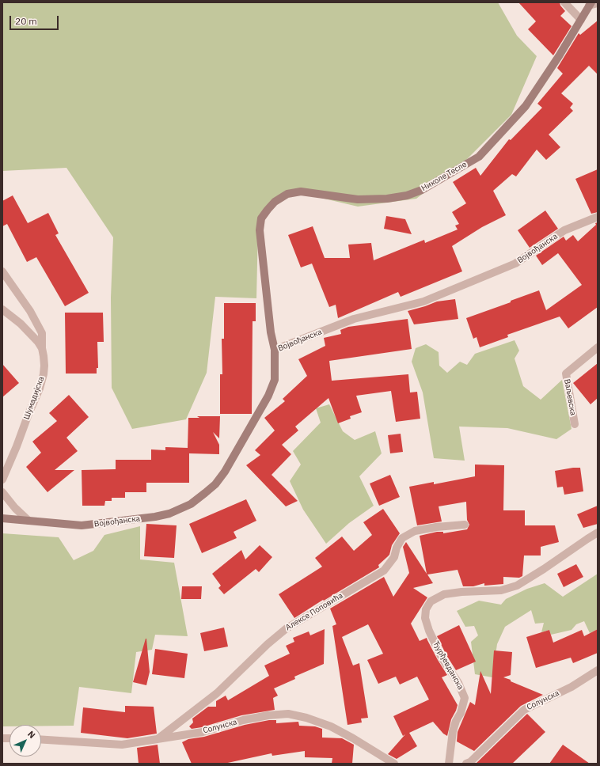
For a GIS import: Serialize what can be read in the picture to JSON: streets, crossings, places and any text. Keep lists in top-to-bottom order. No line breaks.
{"streets":{"street":["Николе Тесле","Војвођанска","Ваљевска","Шумадијска","Алексе Поповића","Ђурђевданска","Солунска"]},"crossings":[["Николе Тесле","Војвођанска"],["Алексе Поповића","Солунска"]],"scale_bar":"20 m","north":"top right"}
